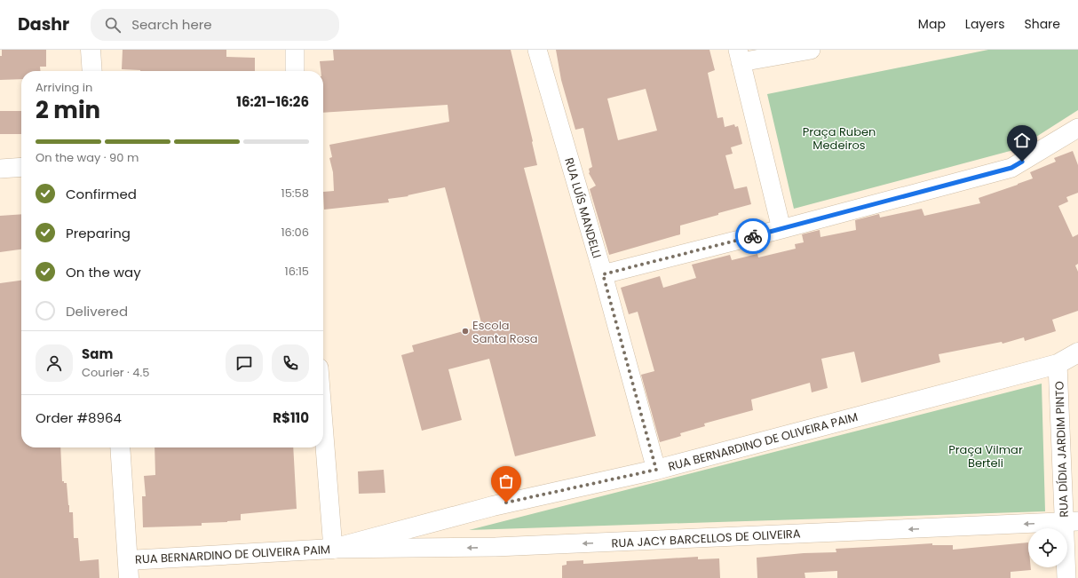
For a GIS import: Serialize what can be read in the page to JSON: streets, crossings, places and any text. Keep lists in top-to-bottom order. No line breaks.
{"streets":{"street":["RUA LUÍS MANDELLI","RUA BERNARDINO DE OLIVEIRA PAIM","RUA DÍDIA JARDIM PINTO","RUA JACY BARCELLOS DE OLIVEIRA"]},"crossings":[["RUA LUÍS MANDELLI","RUA BERNARDINO DE OLIVEIRA PAIM"],["RUA BERNARDINO DE OLIVEIRA PAIM","RUA DÍDIA JARDIM PINTO"],["RUA BERNARDINO DE OLIVEIRA PAIM","RUA JACY BARCELLOS DE OLIVEIRA"],["RUA DÍDIA JARDIM PINTO","RUA JACY BARCELLOS DE OLIVEIRA"]],"one_way":["RUA JACY BARCELLOS DE OLIVEIRA"],"parks":["Praça Ruben Medeiros","Praça Vilmar Berteli"],"places":["Escola Santa Rosa"],"page":{"header":"Dashr","search":"Search here","nav":["Map","Layers","Share"],"heading":["2 min","Arriving in","16:21–16:26"],"panel":["Sam","Courier · 4.5","Order #8964","R$110"],"bar":"On the way · 90 m","list":[["Confirmed","15:58"],["Preparing","16:06"],["On the way","16:15"],"Delivered"]}}
